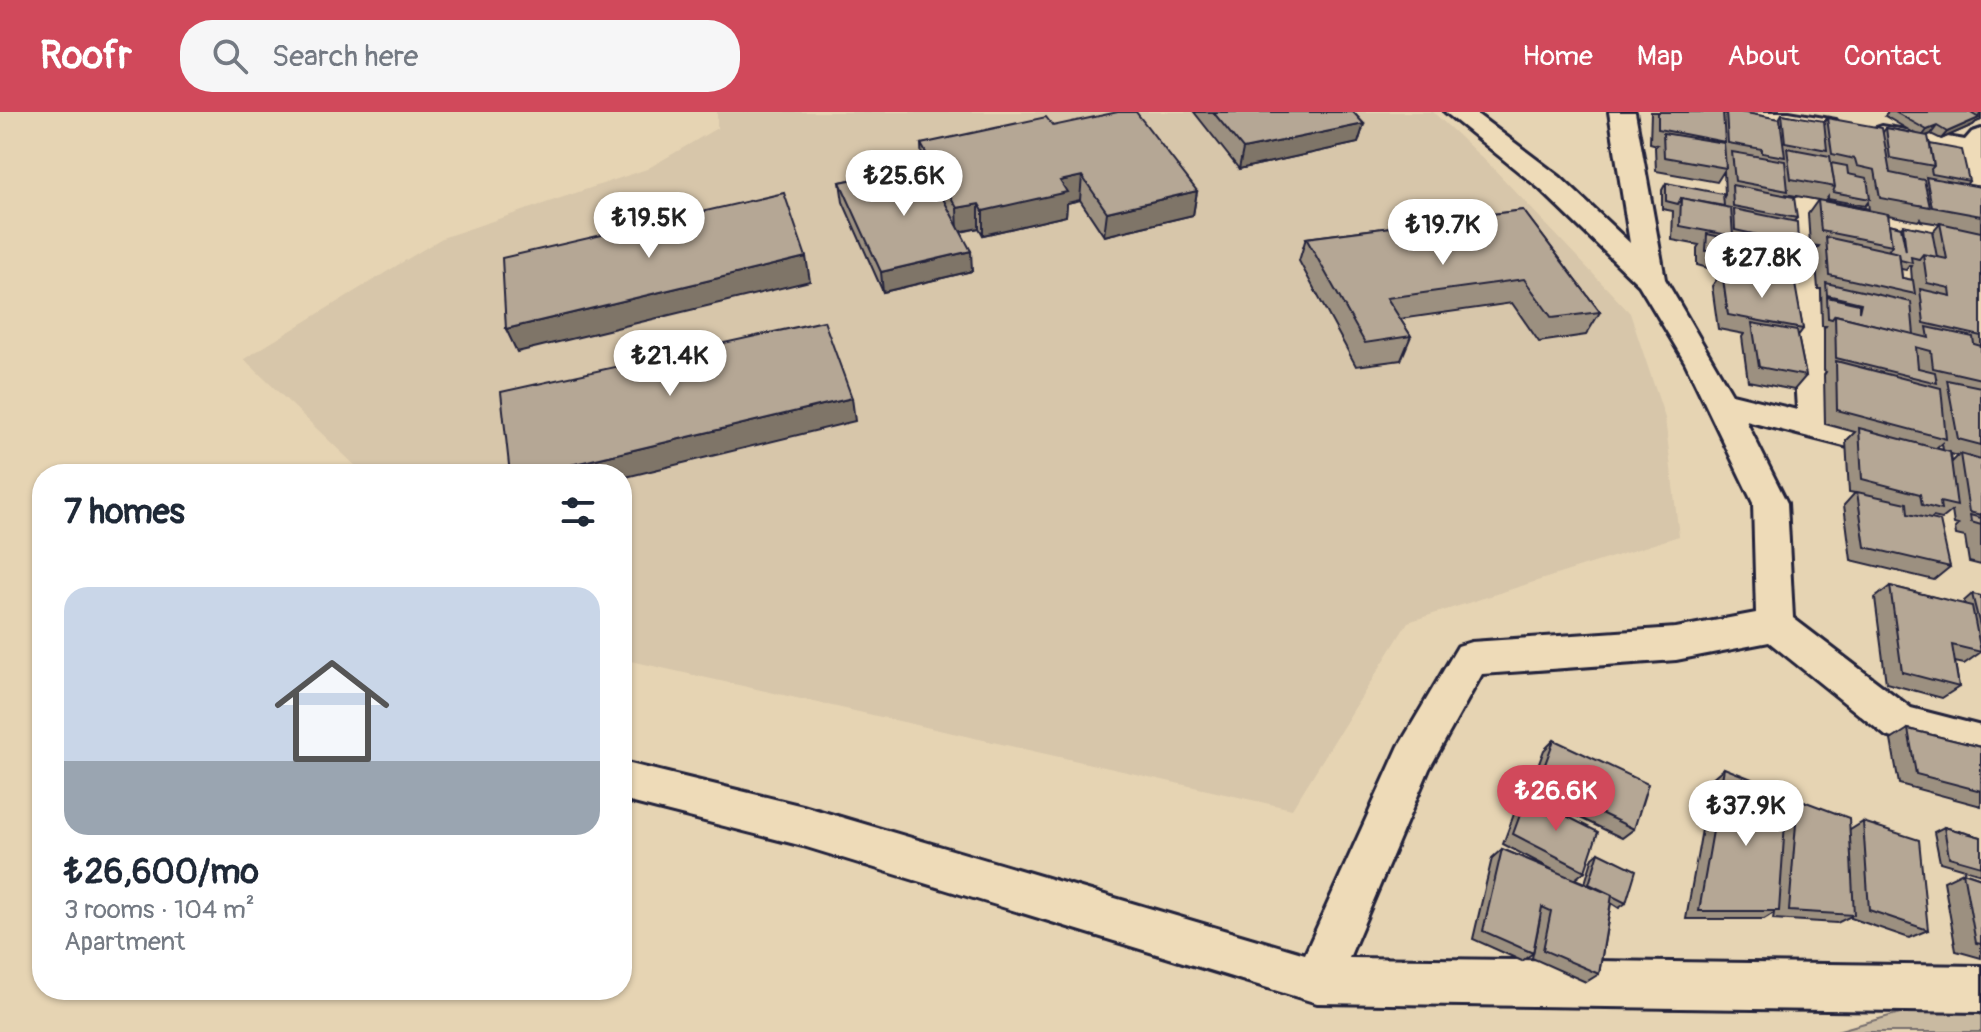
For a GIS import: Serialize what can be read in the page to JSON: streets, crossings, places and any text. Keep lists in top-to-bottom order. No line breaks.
{"page":{"header":"Roofr","search":"Search here","nav":["Home","Map","About","Contact"],"price":["₺25.6K","₺19.5K","₺19.7K","₺27.8K","₺21.4K","₺26.6K","₺37.9K"],"heading":"7 homes","list":[{"name":"₺26,600/mo","note":"3 rooms · 104 m² · Apartment"}]}}
